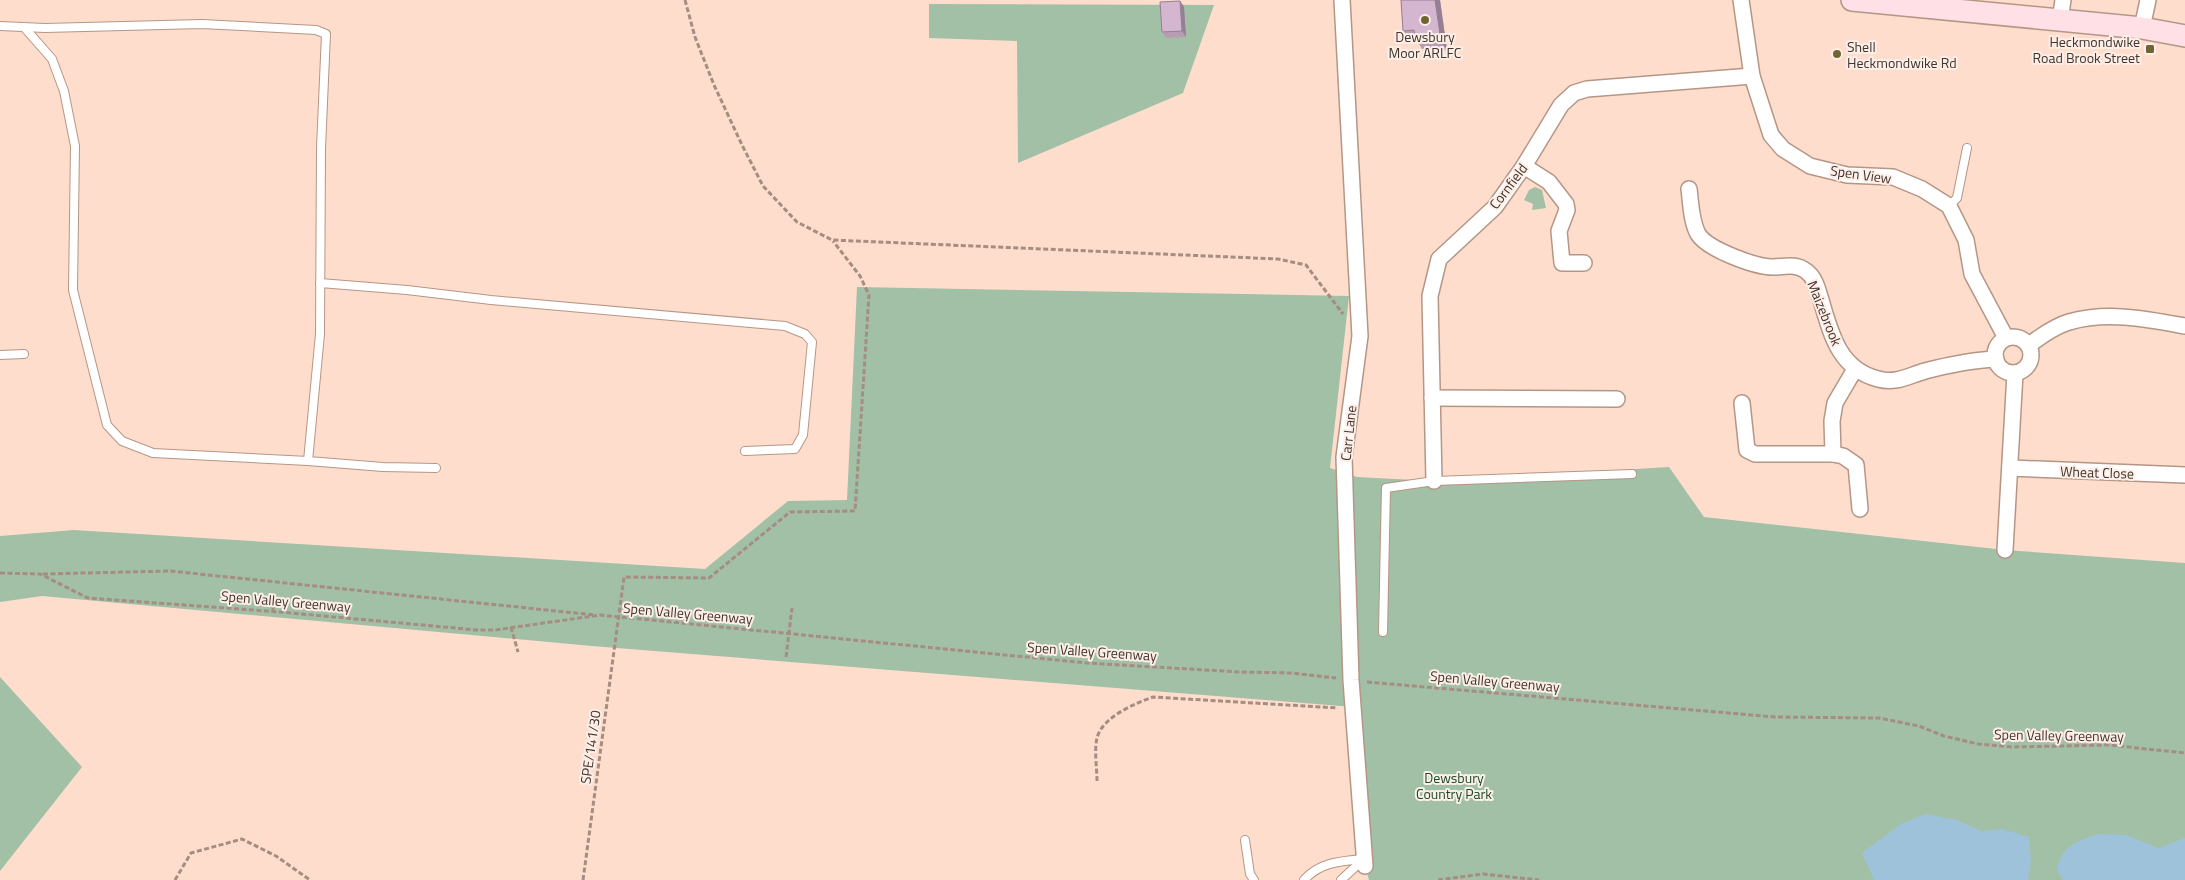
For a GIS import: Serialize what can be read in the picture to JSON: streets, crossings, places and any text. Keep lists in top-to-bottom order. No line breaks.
{"streets":{"street":["Spen View","Cornfield","Maizebrook","Carr Lane","Wheat Close"],"path":["Spen Valley Greenway","SPE/141/30"]},"crossings":[["Spen View","Cornfield"],["Carr Lane","Spen Valley Greenway"],["Spen Valley Greenway","SPE/141/30"]],"parks":["Dewsbury Country Park"],"places":{"other":["Dewsbury Moor ARLFC","Shell Heckmondwike Rd"],"transit":["Heckmondwike Road Brook Street"]}}
